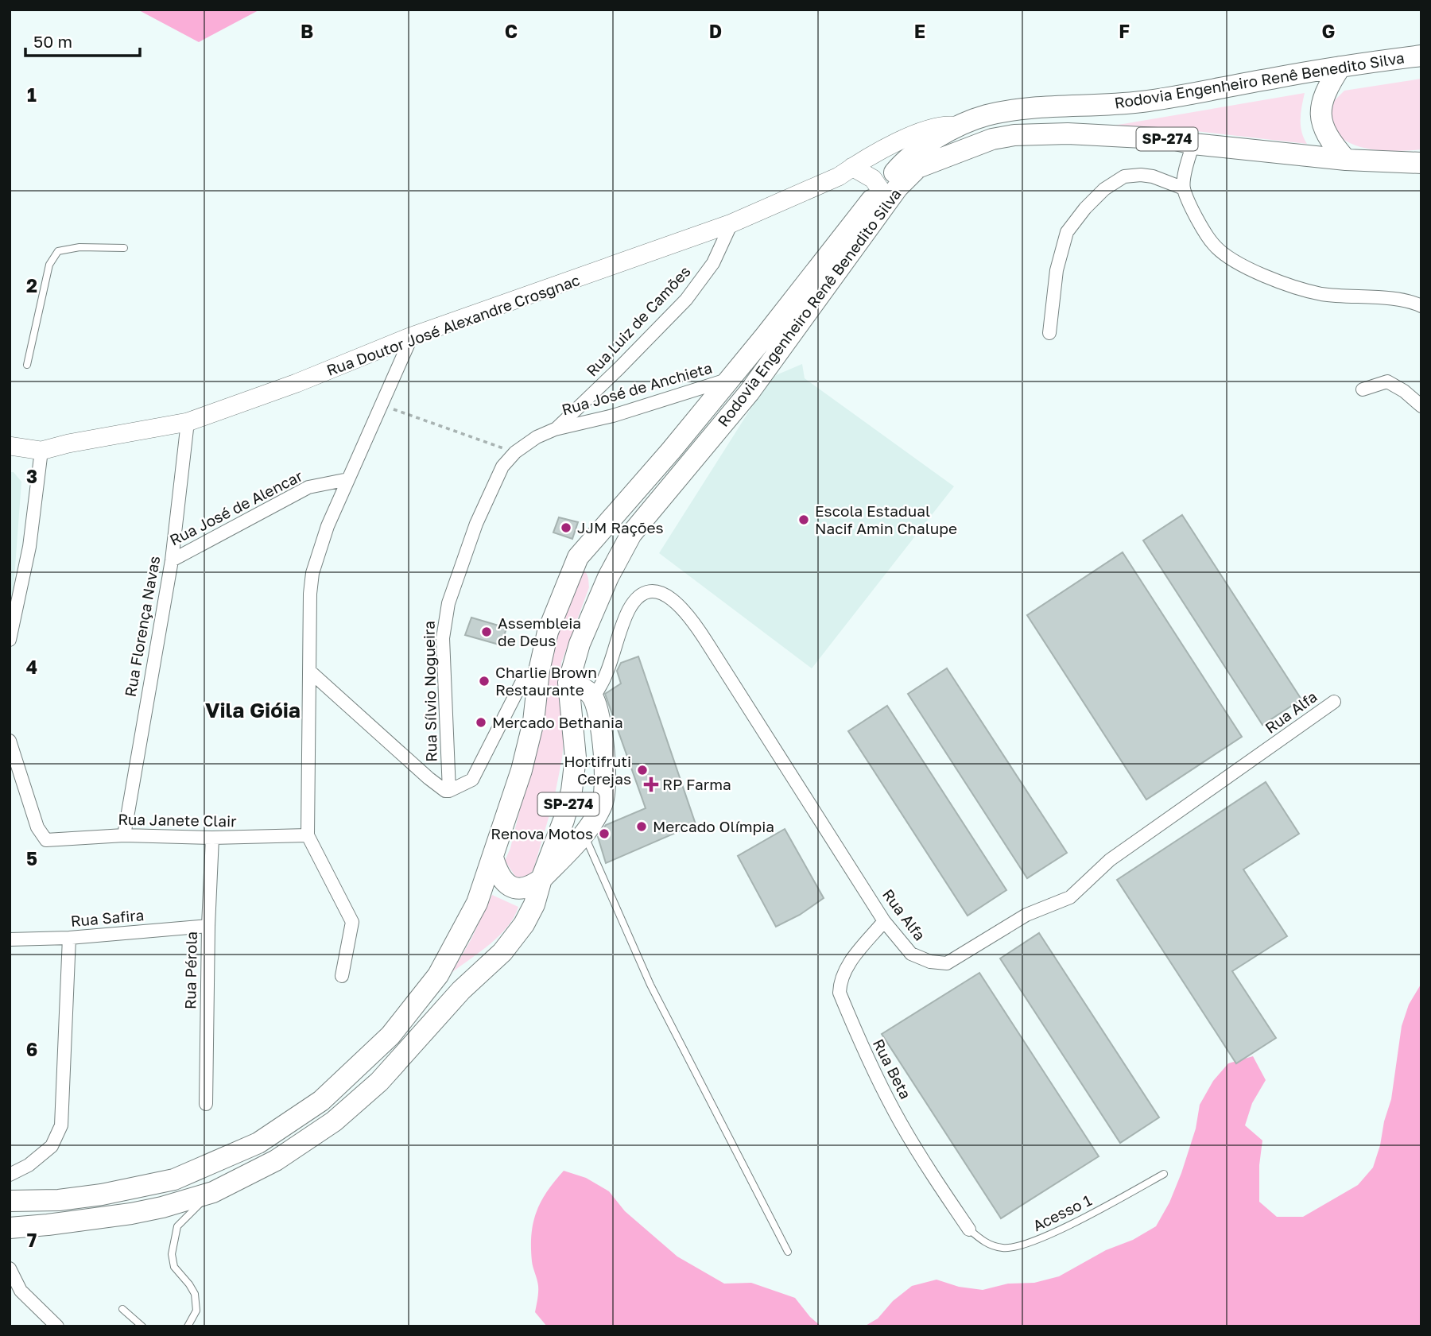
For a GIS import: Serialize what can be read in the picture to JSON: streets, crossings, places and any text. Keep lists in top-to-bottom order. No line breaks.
{"streets":{"main road":["Rodovia Engenheiro Renê Benedito Silva","SP-274","Rua Doutor José Alexandre Crosgnac"],"street":["Rua Luiz de Camões","Rua José de Anchieta","Rua José de Alencar","Rua Florença Navas","Rua Sílvio Nogueira","Rua Alfa","Rua Janete Clair","Rua Safira","Rua Pérola","Rua Beta"],"lane":["Acesso 1"]},"crossings":[["Rodovia Engenheiro Renê Benedito Silva","Rua Doutor José Alexandre Crosgnac"],["Rodovia Engenheiro Renê Benedito Silva","Rua José de Anchieta"],["Rua Luiz de Camões","Rua Doutor José Alexandre Crosgnac"],["Rua Luiz de Camões","Rua José de Anchieta"],["Rua Luiz de Camões","Rua Sílvio Nogueira"],["Rua Doutor José Alexandre Crosgnac","Rua Florença Navas"],["Rua José de Anchieta","Rua Sílvio Nogueira"],["Rua José de Alencar","Rua Florença Navas"],["Rua Florença Navas","Rua Janete Clair"],["Rua Alfa","Rua Beta"],["Rua Janete Clair","Rua Pérola"],["Rua Safira","Rua Pérola"],["Rua Beta","Acesso 1"]],"districts":["Vila Gióia"],"places":{"other":["Escola Estadual Nacif Amin Chalupe","JJM Rações","Assembleia de Deus","Charlie Brown Restaurante","Mercado Bethania","Hortifruti Cerejas","Mercado Olímpia","Renova Motos"],"health":["RP Farma"]},"scale_bar":"50 m","grid":{"columns":["B","C","D","E","F","G"],"rows":["1","2","3","4","5","6","7"]}}
